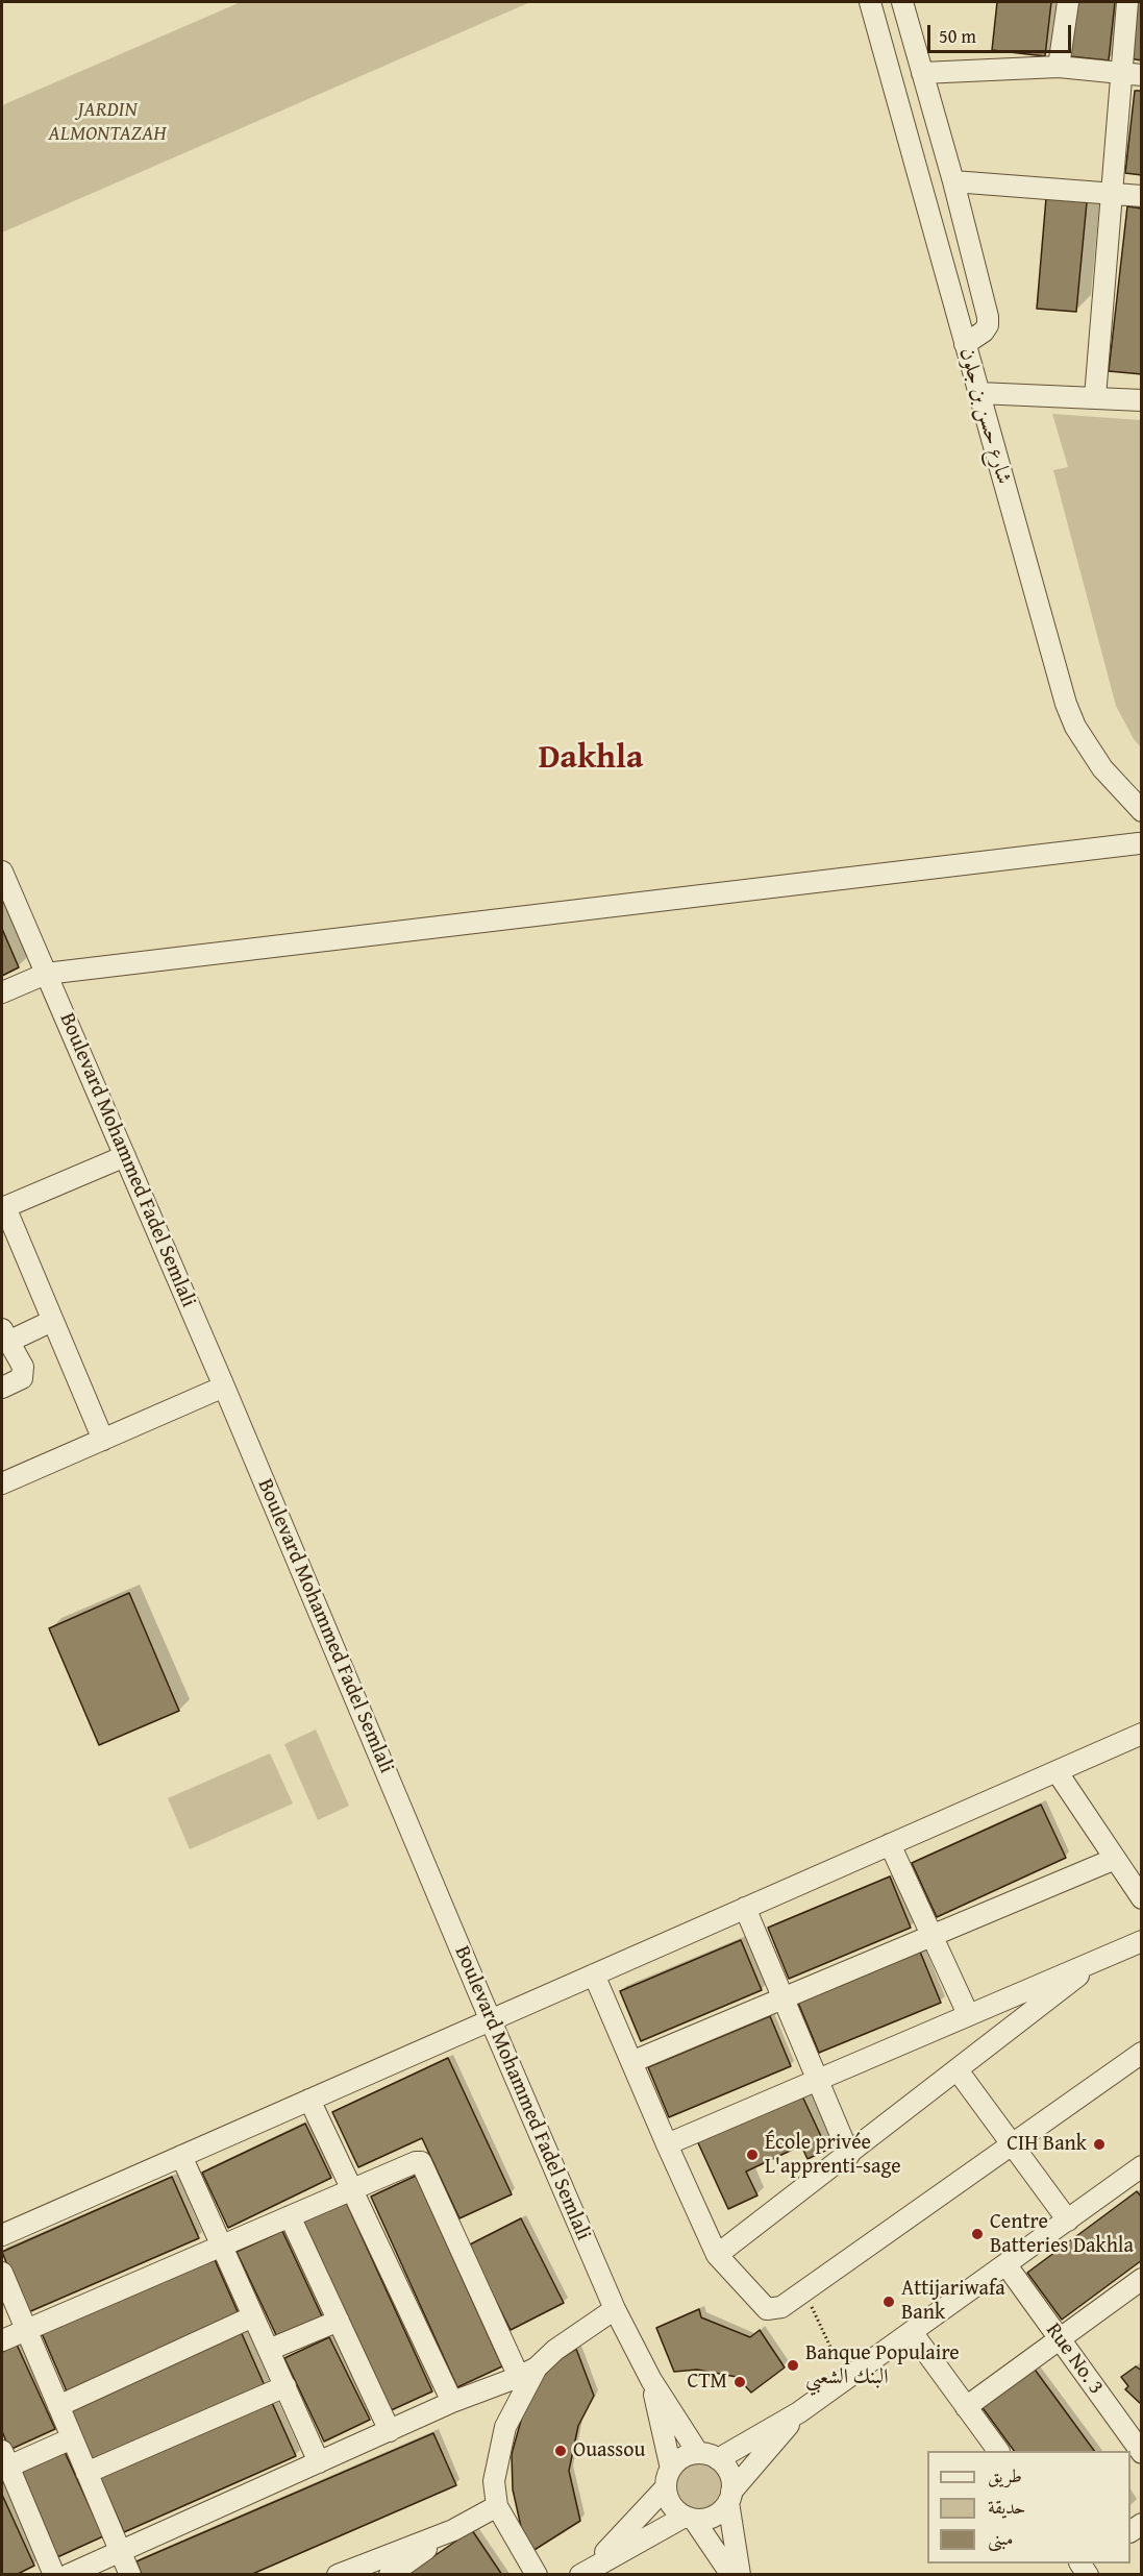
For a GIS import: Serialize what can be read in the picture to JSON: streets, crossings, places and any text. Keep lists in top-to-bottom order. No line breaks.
{"streets":{"street":["شارع حسن بن جلون","Boulevard Mohammed Fadel Semlali","Rue No. 3"]},"districts":["Dakhla"],"parks":["JARDIN ALMONTAZAH"],"places":["CIH Bank","École privée L'apprenti-sage","Centre Batteries Dakhla","Attijariwafa Bank","Banque Populaire البنك الشعبي","CTM","Ouassou"],"legend":["طريق","حديقة","مبنى"],"scale_bar":"50 m"}
